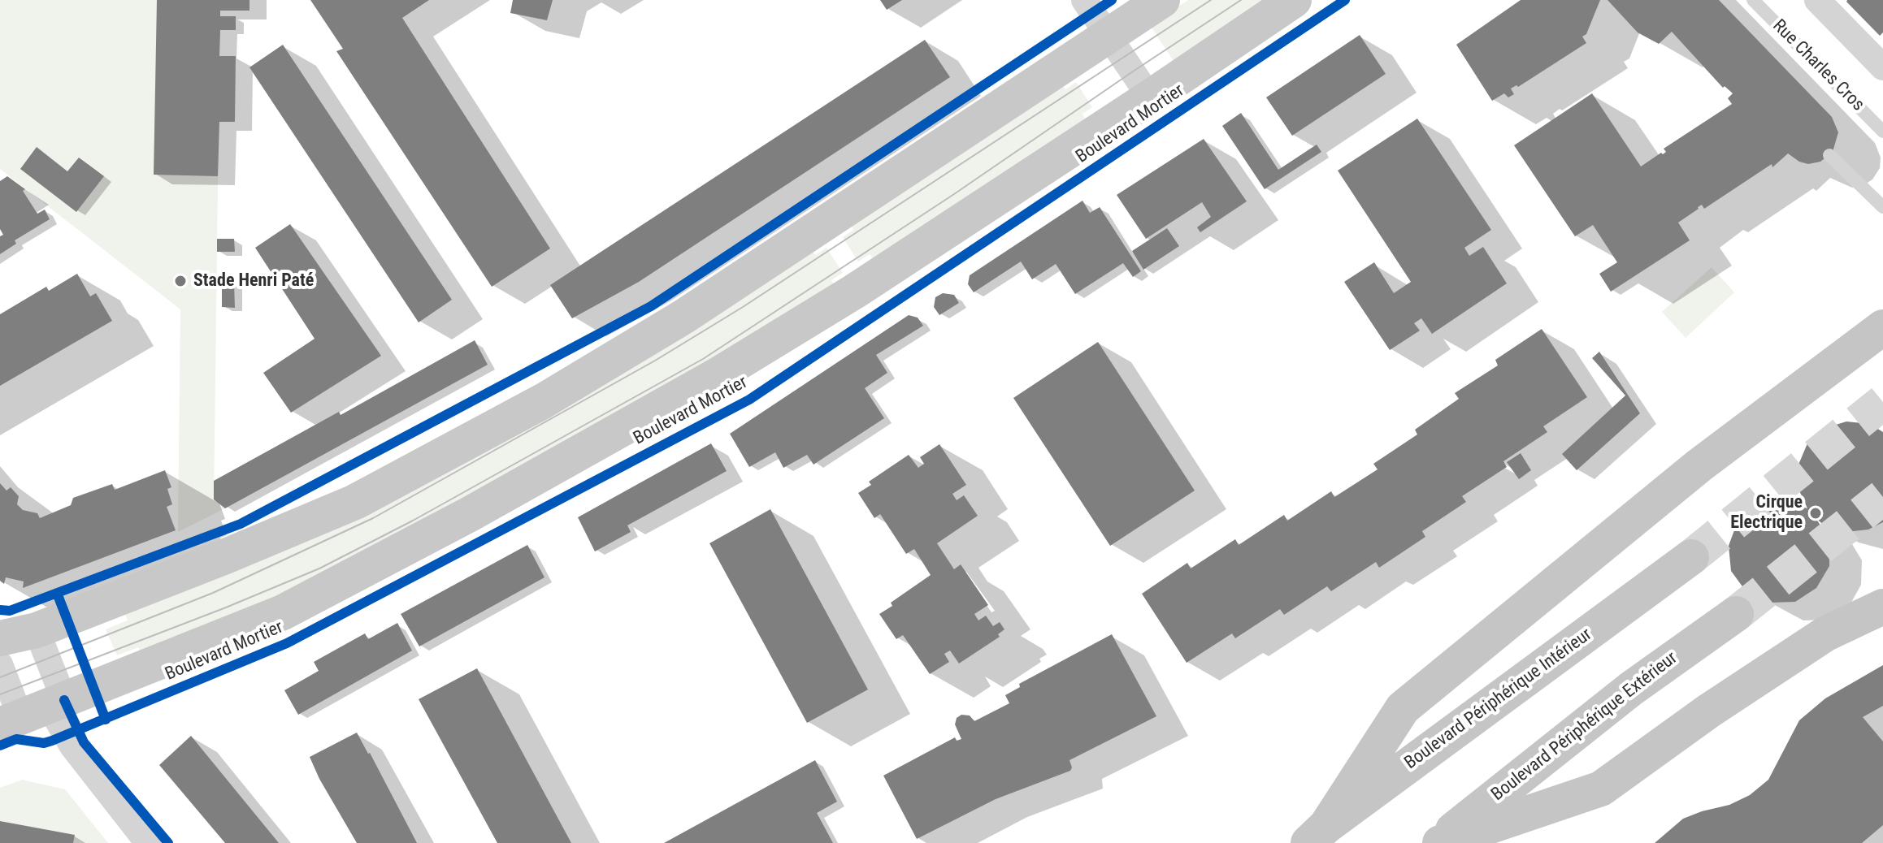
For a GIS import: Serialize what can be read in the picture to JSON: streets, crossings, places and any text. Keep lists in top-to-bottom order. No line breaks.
{"streets":{"highway":["Boulevard Périphérique Intérieur","Boulevard Périphérique Extérieur"],"main road":["Boulevard Mortier"],"lane":["Rue Charles Cros"]},"places":["Stade Henri Paté","Cirque Electrique"]}
